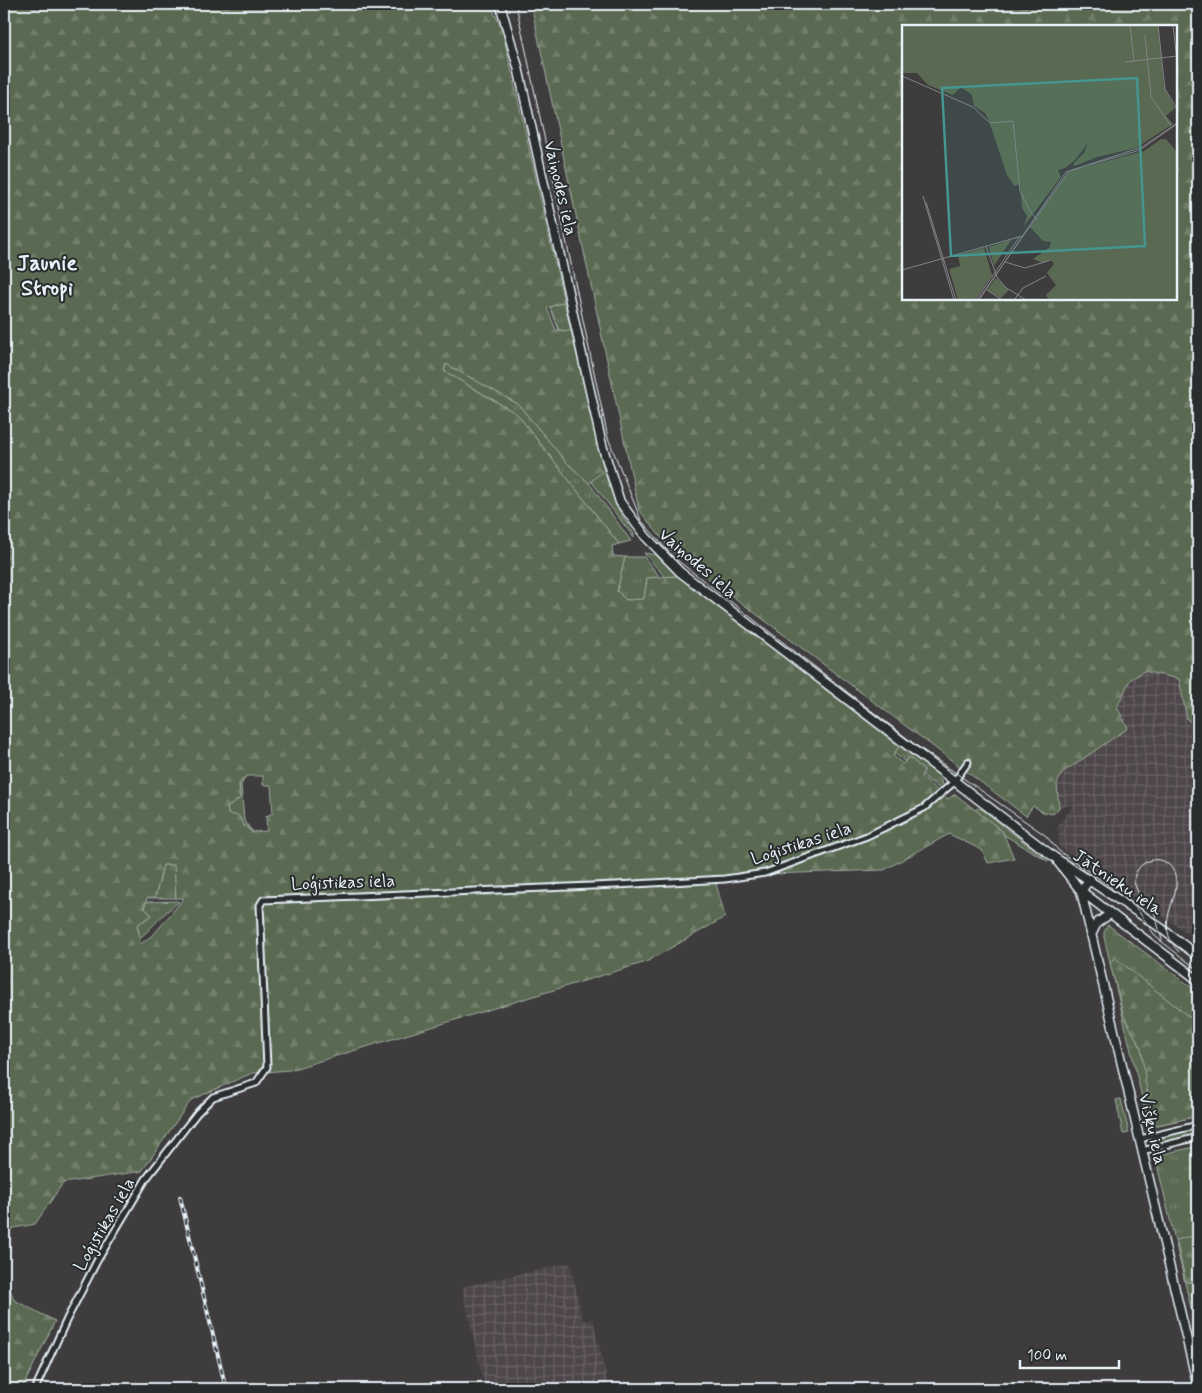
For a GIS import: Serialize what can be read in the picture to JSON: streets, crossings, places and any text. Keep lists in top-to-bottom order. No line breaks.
{"streets":{"street":["Vaiņodes iela","Loģistikas iela","Jātnieku iela","Višķu iela"]},"crossings":[["Vaiņodes iela","Loģistikas iela"],["Vaiņodes iela","Jātnieku iela"],["Jātnieku iela","Višķu iela"]],"districts":["Jaunie Stropi"],"scale_bar":"100 m"}
